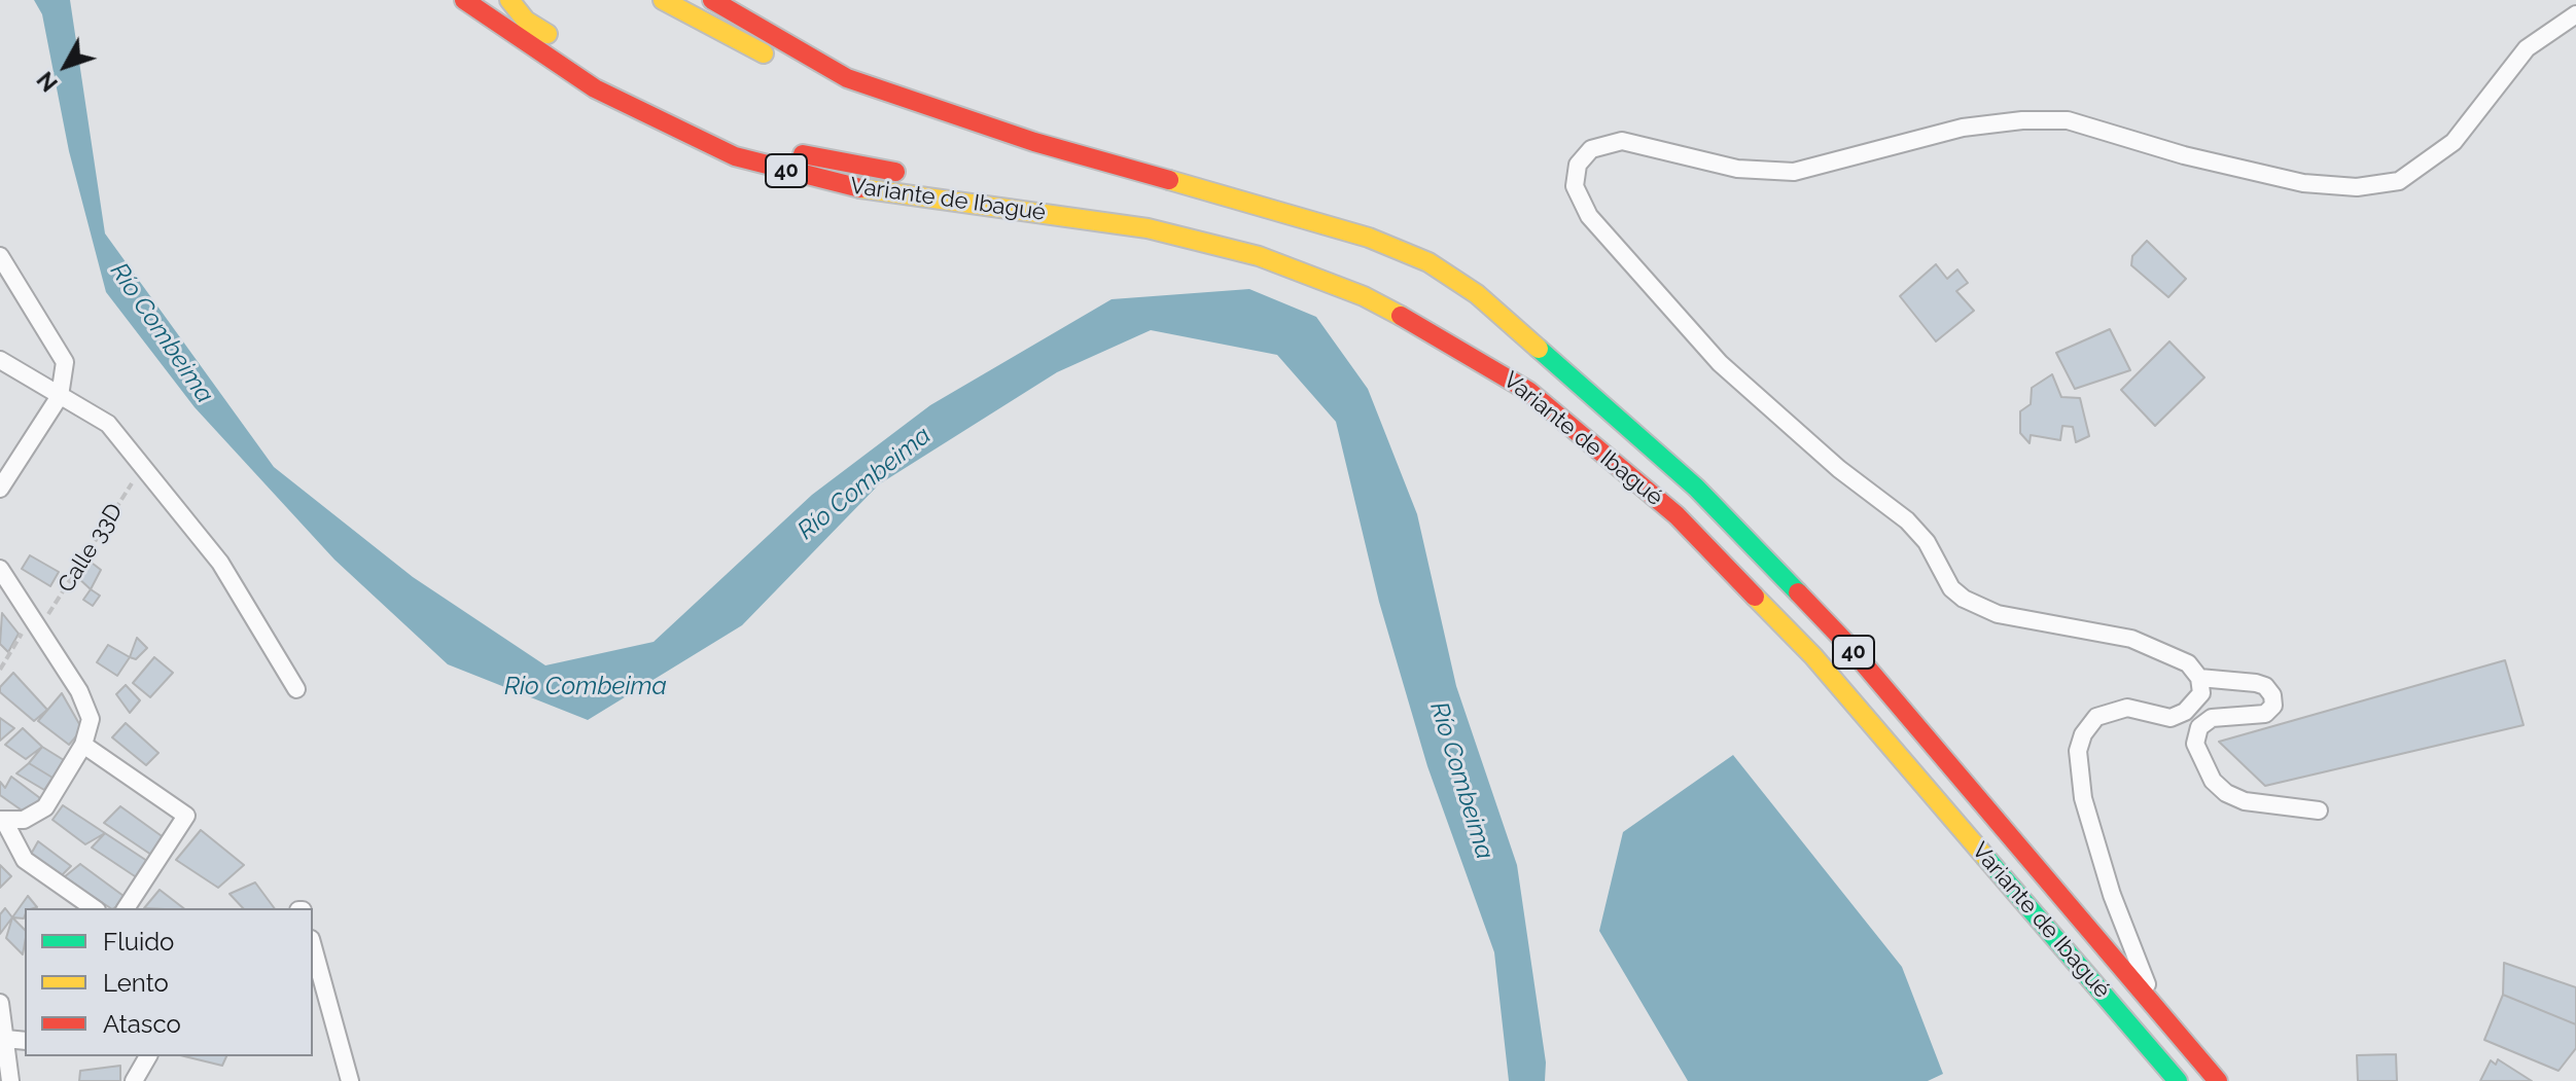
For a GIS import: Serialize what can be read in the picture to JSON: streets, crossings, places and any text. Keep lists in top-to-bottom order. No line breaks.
{"streets":{"highway":["40","Variante de Ibagué"],"path":["Calle 33D"]},"water":["Río Combeima","Rio Combeima"],"legend":["Fluido","Lento","Atasco"],"north":"bottom left"}
